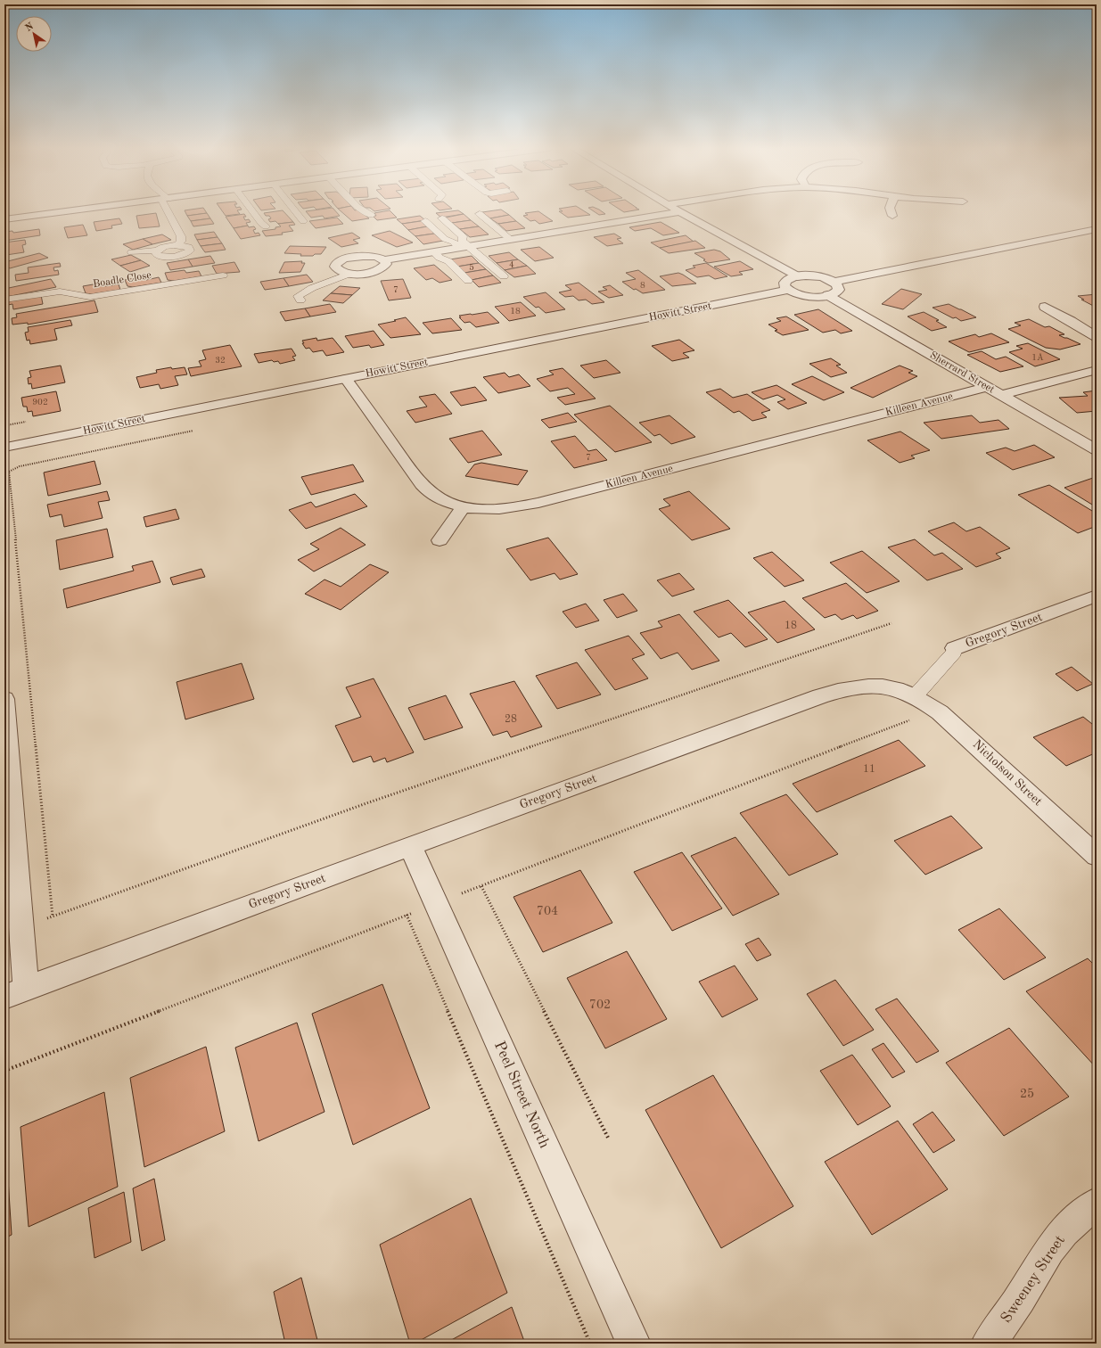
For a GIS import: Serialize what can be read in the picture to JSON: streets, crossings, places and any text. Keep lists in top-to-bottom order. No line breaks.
{"streets":{"street":["Howitt Street","Sherrard Street","Killeen Avenue","Gregory Street","Nicholson Street","Peel Street North","Sweeney Street"],"lane":["Boadle Close"]},"crossings":[["Howitt Street","Killeen Avenue"],["Sherrard Street","Killeen Avenue"],["Gregory Street","Nicholson Street"],["Gregory Street","Peel Street North"]],"house_numbers":["4","5","8","7","18","1A","32","902","7","18","28","11","704","702","25"],"north":"top left"}
